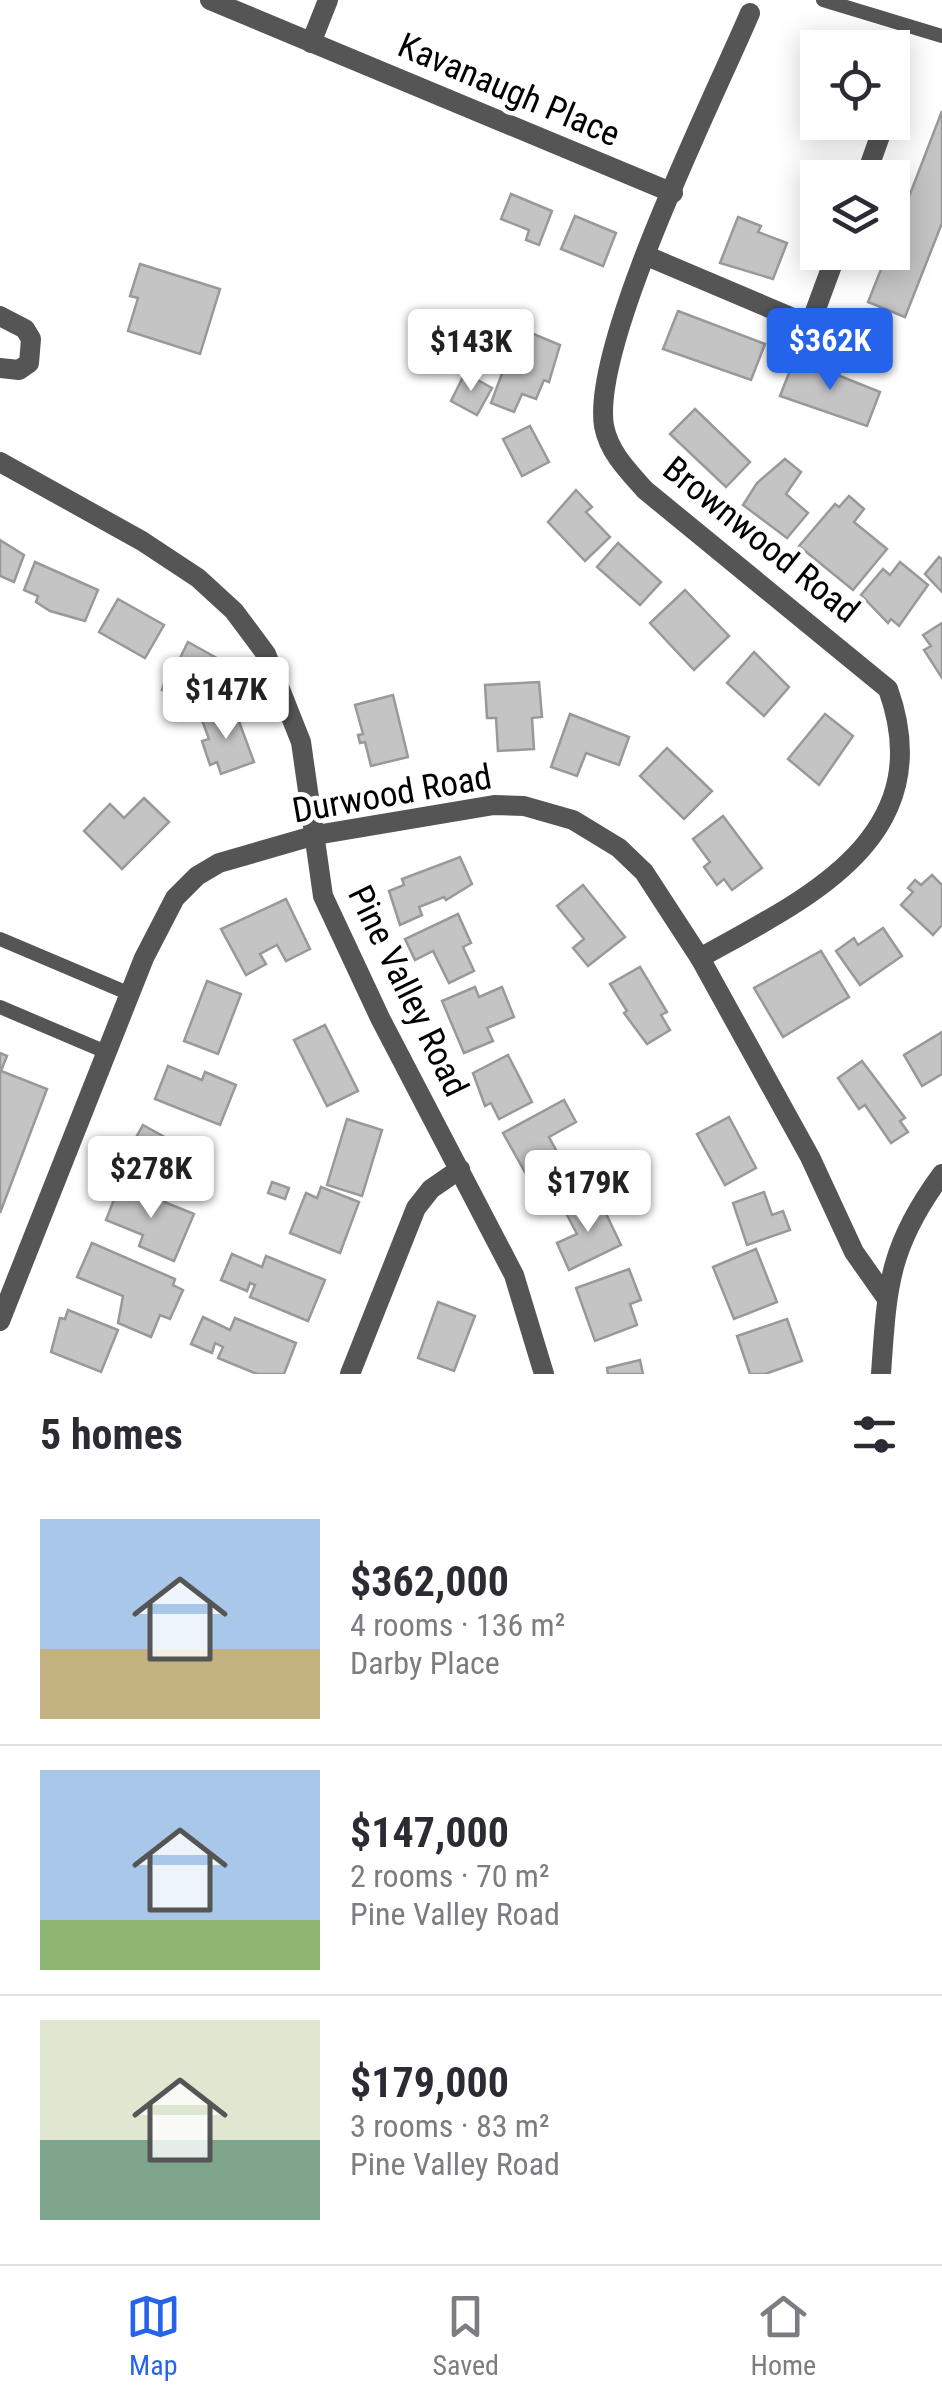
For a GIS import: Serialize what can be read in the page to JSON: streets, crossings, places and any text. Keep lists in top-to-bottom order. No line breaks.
{"streets":{"street":["Kavanaugh Place","Brownwood Road","Durwood Road","Pine Valley Road"]},"crossings":[["Kavanaugh Place","Brownwood Road"],["Brownwood Road","Durwood Road"],["Durwood Road","Pine Valley Road"]],"page":{"price":["$362K","$143K","$147K","$278K","$179K"],"heading":"5 homes","list":[{"name":"$362,000","note":"4 rooms · 136 m² · Darby Place"},{"name":"$147,000","note":"2 rooms · 70 m² · Pine Valley Road"},{"name":"$179,000","note":"3 rooms · 83 m² · Pine Valley Road"}],"tabs":["Map","Saved","Home"]}}
